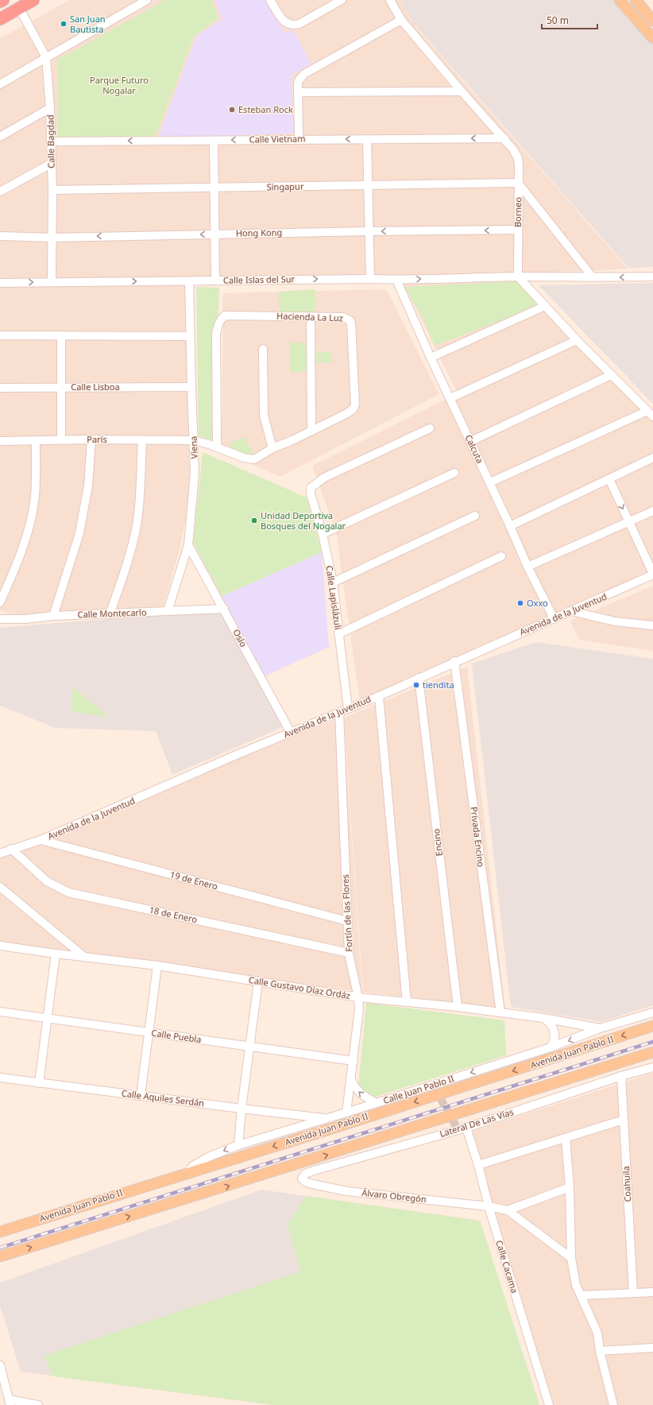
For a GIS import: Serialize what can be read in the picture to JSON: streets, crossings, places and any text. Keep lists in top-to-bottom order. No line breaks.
{"streets":{"main road":["Avenida Juan Pablo II"],"street":["Calle Vietnam","Calle Bagdad","Singapur","Borneo","Hong Kong","Calle Islas del Sur","Hacienda La Luz","Calle Lisboa","París","Viena","Calcuta","Calle Lapislázuli","Calle Montecarlo","Avenida de la Juventud","Oslo","Privada Encino","Encino","19 de Enero","Fortín de las Flores","18 de Enero","Calle Gustavo Díaz Ordáz","Calle Puebla","Calle Juan Pablo II","Calle Aquiles Serdán","Lateral De Las Vías","Coahuila","Álvaro Obregón","Calle Cacama"]},"crossings":[["Calle Vietnam","Calle Bagdad"],["Calle Vietnam","Borneo"],["Calle Bagdad","Singapur"],["Calle Bagdad","Hong Kong"],["Calle Bagdad","Calle Islas del Sur"],["Singapur","Borneo"],["Borneo","Hong Kong"],["Borneo","Calle Islas del Sur"],["Calle Islas del Sur","Viena"],["Calle Islas del Sur","Calcuta"],["Hacienda La Luz","París"],["Hacienda La Luz","Viena"],["Calle Lisboa","Viena"],["París","Viena"],["Viena","Calle Montecarlo"],["Viena","Oslo"],["Calcuta","Avenida de la Juventud"],["Calle Lapislázuli","Avenida de la Juventud"],["Calle Montecarlo","Oslo"],["Avenida de la Juventud","Oslo"],["Avenida de la Juventud","Privada Encino"],["Avenida de la Juventud","Encino"],["Avenida de la Juventud","19 de Enero"],["Avenida de la Juventud","Fortín de las Flores"],["Avenida de la Juventud","18 de Enero"],["Privada Encino","Calle Gustavo Díaz Ordáz"],["Encino","Calle Gustavo Díaz Ordáz"],["19 de Enero","Fortín de las Flores"],["Fortín de las Flores","18 de Enero"],["Fortín de las Flores","Calle Gustavo Díaz Ordáz"],["Fortín de las Flores","Calle Puebla"],["Fortín de las Flores","Calle Juan Pablo II"],["Calle Gustavo Díaz Ordáz","Calle Juan Pablo II"],["Avenida Juan Pablo II","Calle Juan Pablo II"],["Calle Juan Pablo II","Calle Aquiles Serdán"],["Lateral De Las Vías","Coahuila"],["Lateral De Las Vías","Álvaro Obregón"],["Lateral De Las Vías","Calle Cacama"],["Álvaro Obregón","Calle Cacama"]],"one_way":["Hong Kong","Calle Juan Pablo II"],"parks":["Parque Futuro Nogalar"],"places":["San Juan Bautista","Esteban Rock","Unidad Deportiva Bosques del Nogalar","Oxxo","tiendita"],"scale_bar":"50 m"}
